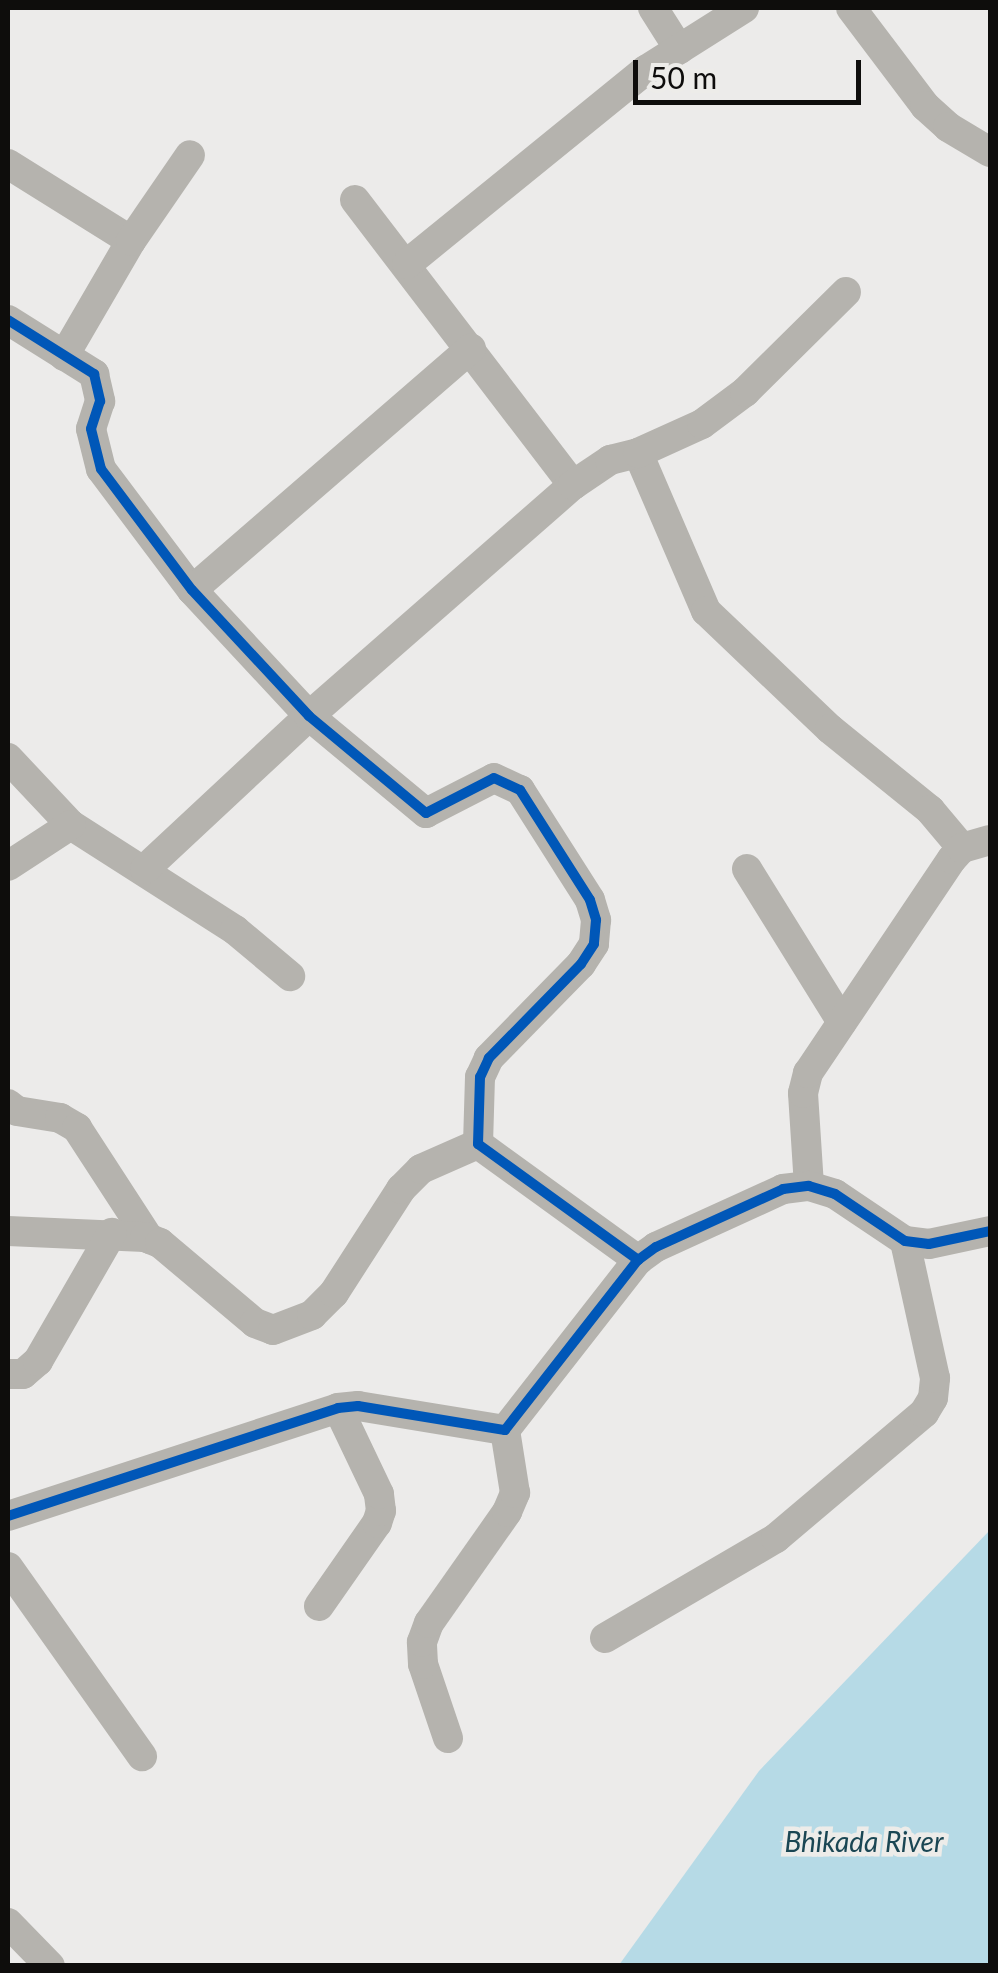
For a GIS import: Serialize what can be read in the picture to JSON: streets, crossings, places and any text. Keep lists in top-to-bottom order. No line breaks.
{"water":["Bhikada River"],"scale_bar":"50 m"}
